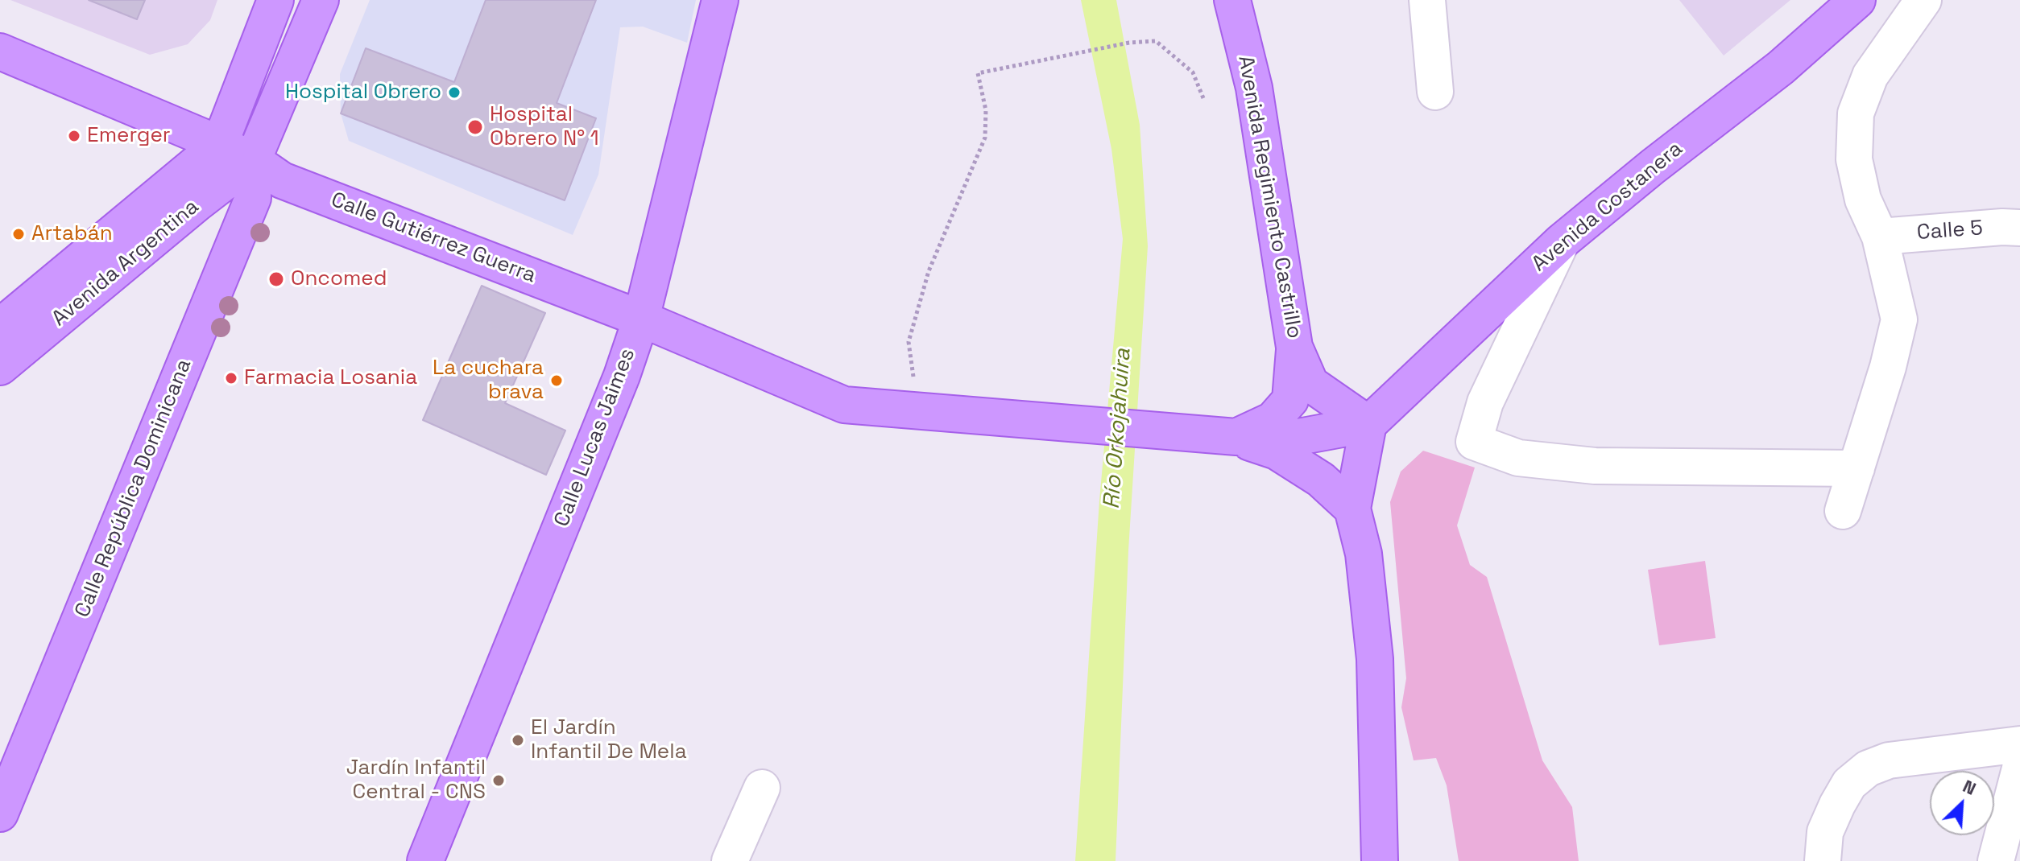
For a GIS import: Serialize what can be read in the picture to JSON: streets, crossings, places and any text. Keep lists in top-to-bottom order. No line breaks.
{"streets":{"main road":["Avenida Regimiento Castrillo","Avenida Costanera","Calle Gutiérrez Guerra","Avenida Argentina","Calle Lucas Jaimes","Calle República Dominicana"],"street":["Calle 5"]},"crossings":[["Avenida Regimiento Castrillo","Avenida Costanera"],["Calle Gutiérrez Guerra","Avenida Argentina"],["Calle Gutiérrez Guerra","Calle Lucas Jaimes"],["Calle Gutiérrez Guerra","Calle República Dominicana"],["Avenida Argentina","Calle República Dominicana"]],"water":["Río Orkojahuira"],"places":["Hospital Obrero","Hospital Obrero N° 1","Emerger","Artabán","Oncomed","Farmacia Losania","La cuchara brava","El Jardín Infantil De Mela","Jardín Infantil Central - CNS"],"north":"top right"}
